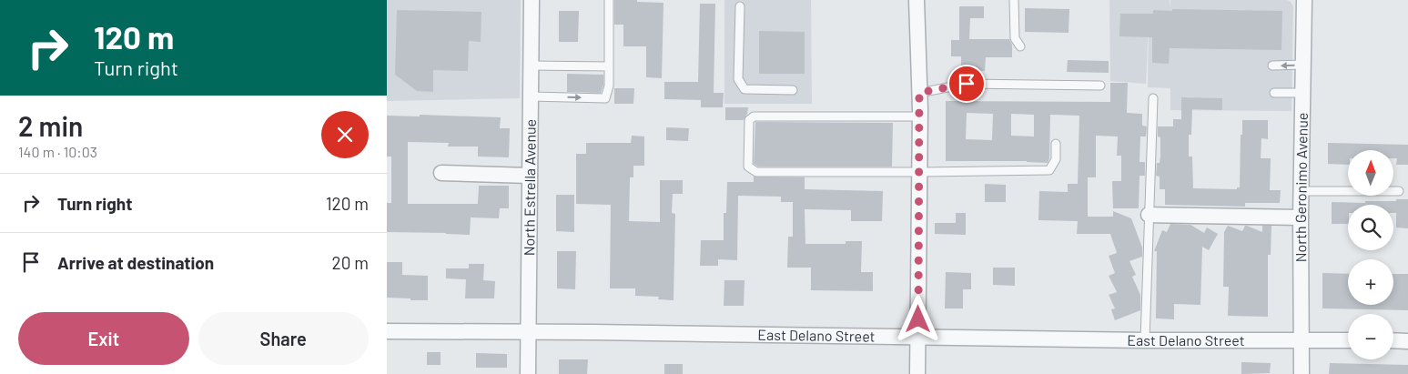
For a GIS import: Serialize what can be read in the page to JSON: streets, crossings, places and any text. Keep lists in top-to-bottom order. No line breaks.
{"streets":{"street":["North Estrella Avenue","North Geronimo Avenue","East Delano Street"]},"crossings":[["North Estrella Avenue","East Delano Street"],["North Geronimo Avenue","East Delano Street"]],"north":"top","page":{"turn":["120 m","Turn right"],"heading":["2 min","140 m · 10:03"],"map_buttons":["+","−"],"list":[{"name":"Turn right","value":"120 m"},{"name":"Arrive at destination","value":"20 m"}],"buttons":["Exit","Share"]}}
